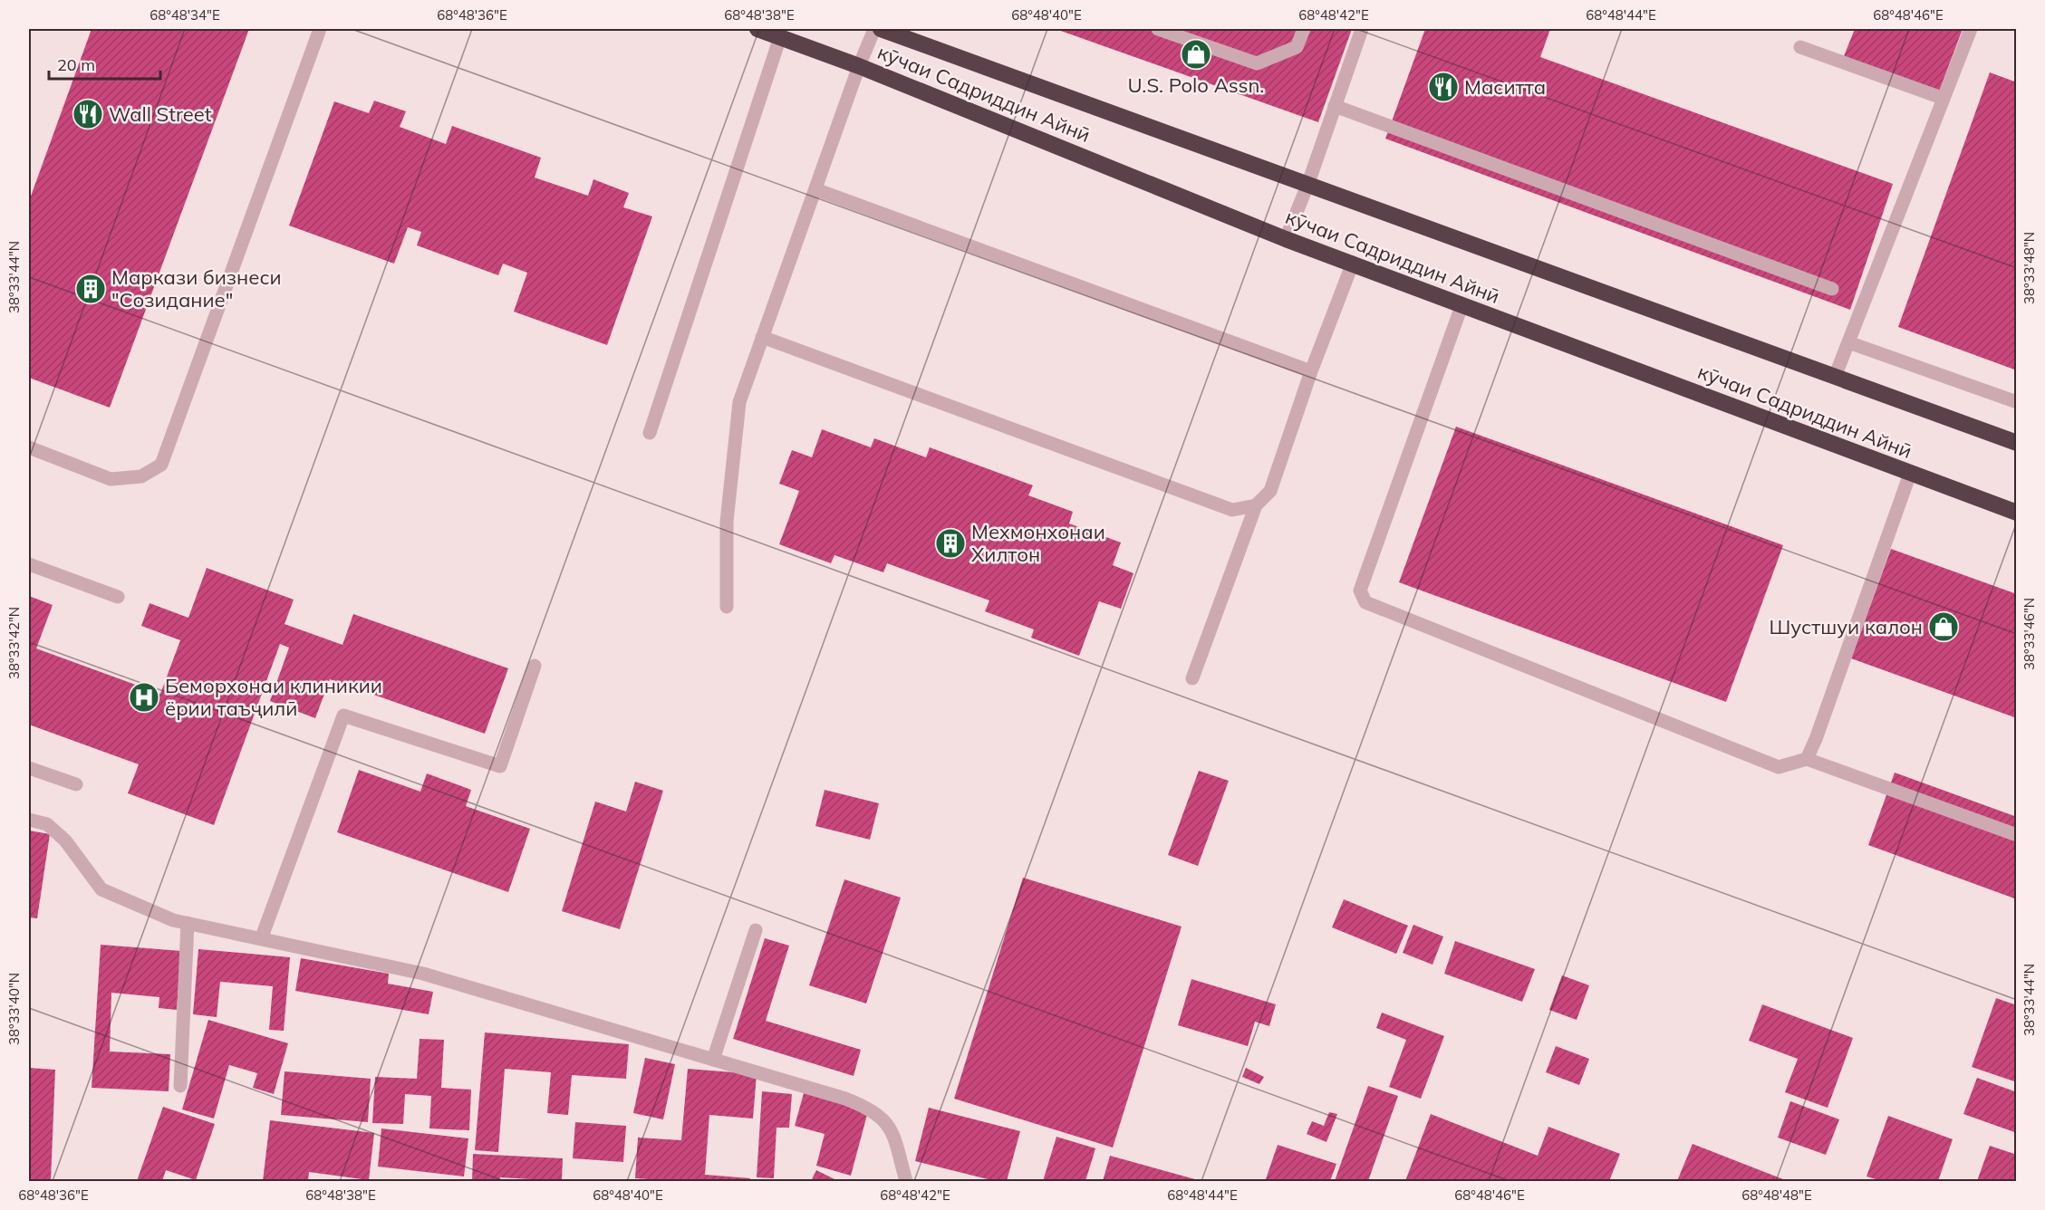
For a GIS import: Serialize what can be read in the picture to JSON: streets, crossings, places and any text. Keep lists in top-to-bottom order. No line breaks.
{"streets":{"highway":["кӯчаи Садриддин Айнӣ"]},"places":{"shop":["U.S. Polo Assn.","Шустшуи калон"],"restaurant":["Маситта","Wall Street"],"building":["Маркази бизнеси \"Созидание\"","Мехмонхонаи Хилтон"],"hospital":["Беморхонаи клиникии ёрии таъҷилӣ"]},"scale_bar":"20 m","coordinates":["68°48'34\"E","68°48'36\"E","68°48'38\"E","68°48'40\"E","68°48'42\"E","68°48'44\"E","68°48'46\"E","38°33'48\"N","38°33'44\"N","38°33'46\"N","38°33'42\"N","38°33'40\"N","68°48'48\"E"]}
